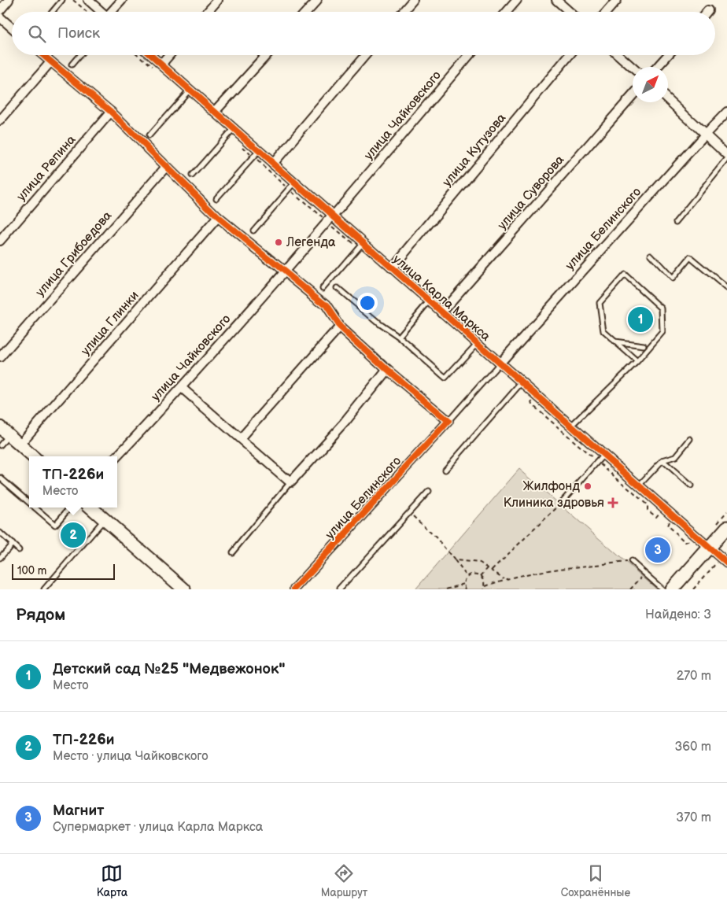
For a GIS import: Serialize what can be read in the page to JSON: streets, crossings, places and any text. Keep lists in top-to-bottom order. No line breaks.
{"streets":{"street":["улица Чайковского","улица Кутузова","улица Репина","улица Суворова","улица Белинского","улица Грибоедова","улица Карла Маркса","улица Глинки"]},"crossings":[["улица Чайковского","улица Карла Маркса"],["улица Кутузова","улица Карла Маркса"],["улица Суворова","улица Карла Маркса"],["улица Белинского","улица Карла Маркса"]],"places":{"other":["Легенда","Жилфонд"],"health":["Клиника здровья"]},"scale_bar":"100 m","north":"top right","page":{"search":"Поиск","pins":["1","2","3"],"popup":["ТП-226и","Место"],"scale":"100 m","heading":["Рядом","Найдено: 3"],"list":[{"mark":"1","name":"Детский сад №25 \"Медвежонок\"","note":"Место","value":"270 m"},{"mark":"2","name":"ТП-226и","note":"Место · улица Чайковского","value":"360 m"},{"mark":"3","name":"Магнит","note":"Супермаркет · улица Карла Маркса","value":"370 m"}],"nav":["Карта","Маршрут","Сохранённые"]}}
